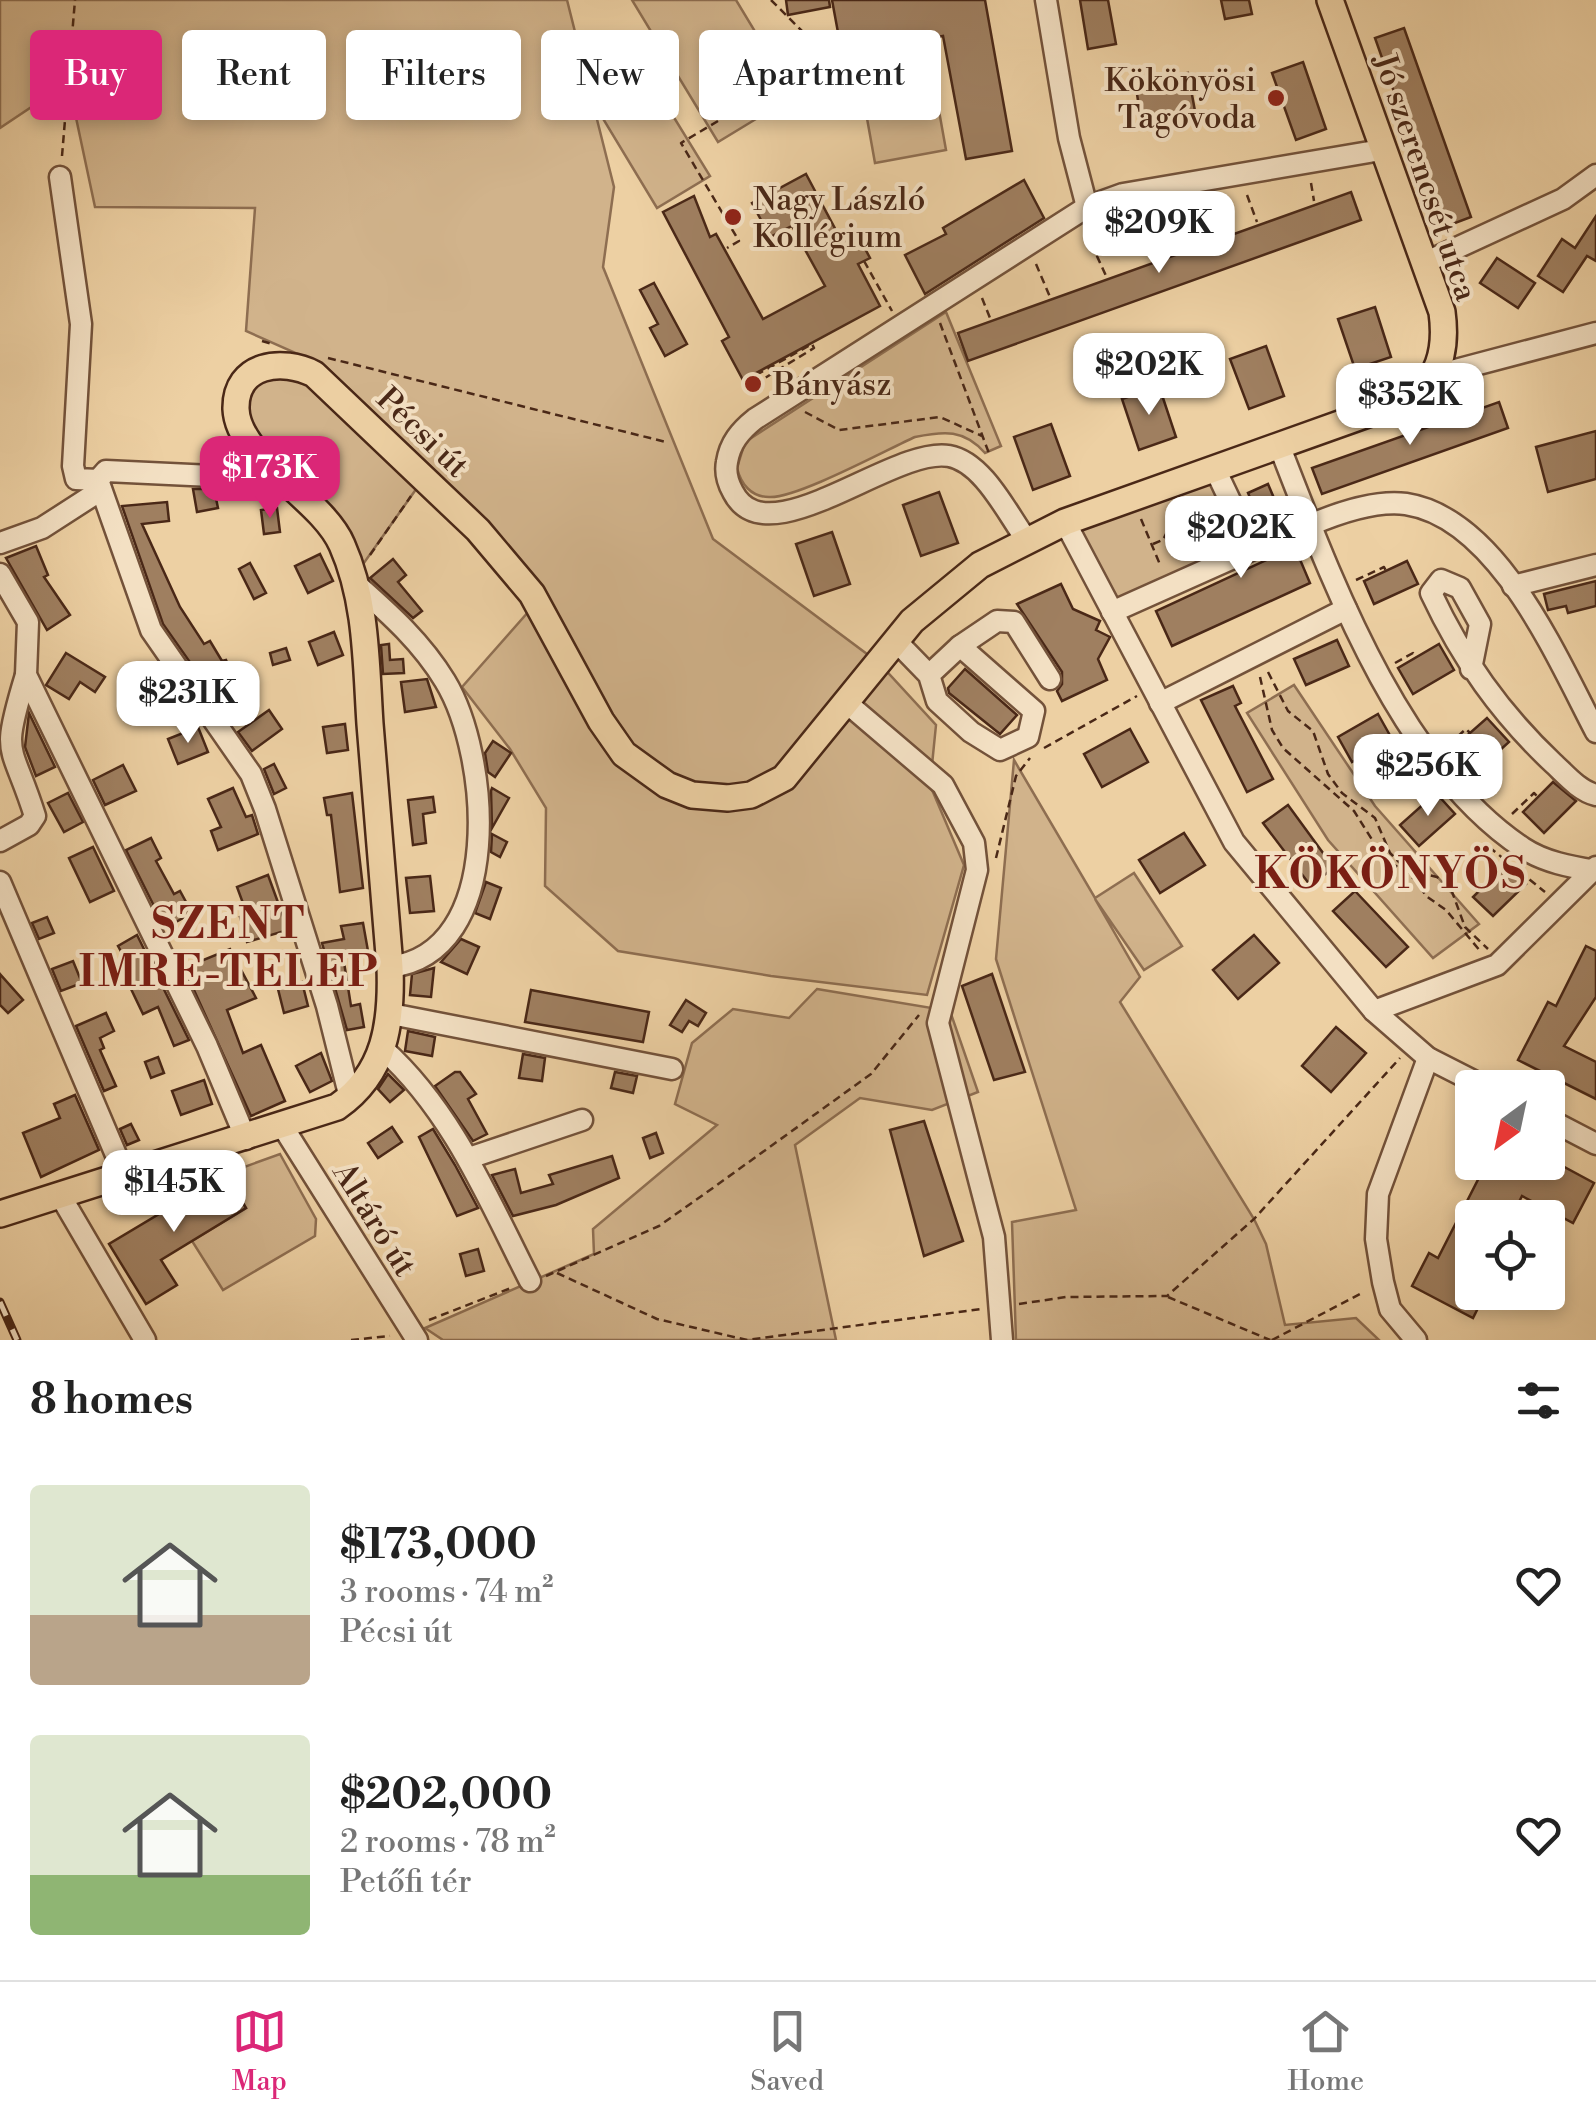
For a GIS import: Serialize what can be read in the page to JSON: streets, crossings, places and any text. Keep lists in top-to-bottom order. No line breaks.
{"streets":{"main road":["Jó szerencsét utca","Pécsi út"],"street":["Altáró út"]},"crossings":[["Jó szerencsét utca","Pécsi út"]],"districts":["KÖKÖNYÖS","SZENT IMRE-TELEP"],"places":["Kökönyösi Tagóvoda","Nagy László Kollégium","Bányász"],"north":"bottom left","page":{"chip":["Buy","Rent","Filters","New","Apartment"],"price":["$209K","$202K","$352K","$173K","$202K","$231K","$256K","$145K"],"heading":"8 homes","list":[{"name":"$173,000","note":"3 rooms · 74 m² · Pécsi út"},{"name":"$202,000","note":"2 rooms · 78 m² · Petőfi tér"}],"tabs":["Map","Saved","Home"]}}
